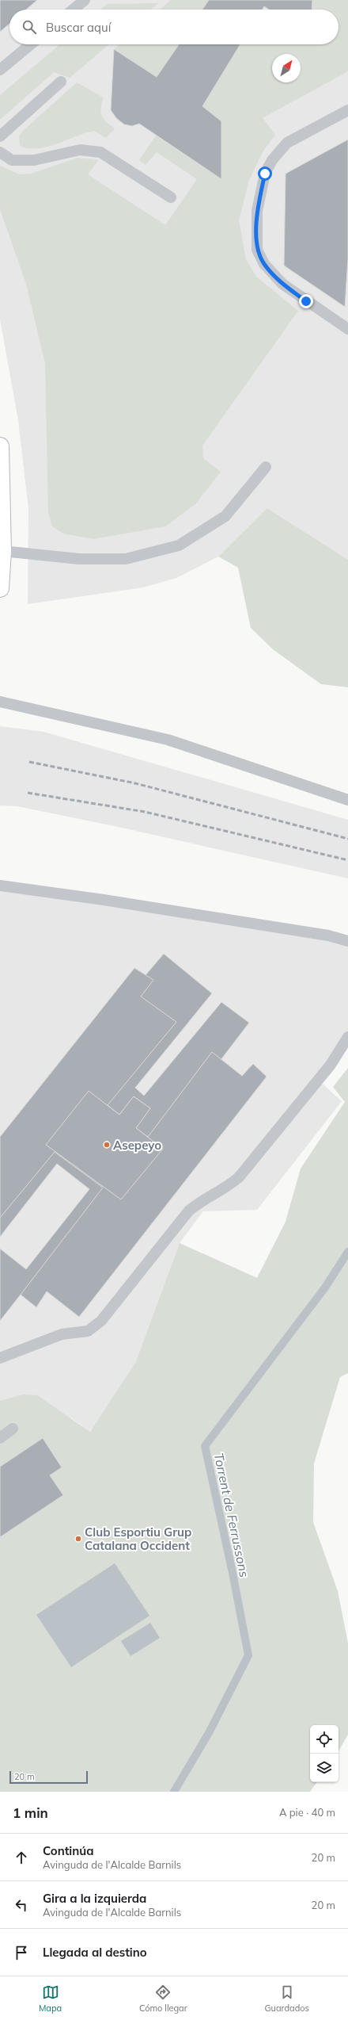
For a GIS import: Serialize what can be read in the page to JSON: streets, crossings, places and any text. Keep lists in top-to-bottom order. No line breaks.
{"water":["Torrent de Ferrussons"],"places":["Asepeyo","Club Esportiu Grup Catalana Occident"],"scale_bar":"20 m","north":"top right","page":{"search":"Buscar aquí","scale":"20 m","heading":["1 min","A pie · 40 m"],"list":[["Continúa","Avinguda de l'Alcalde Barnils","20 m"],["Gira a la izquierda","Avinguda de l'Alcalde Barnils","20 m"],"Llegada al destino"],"nav":["Mapa","Cómo llegar","Guardados"]}}
